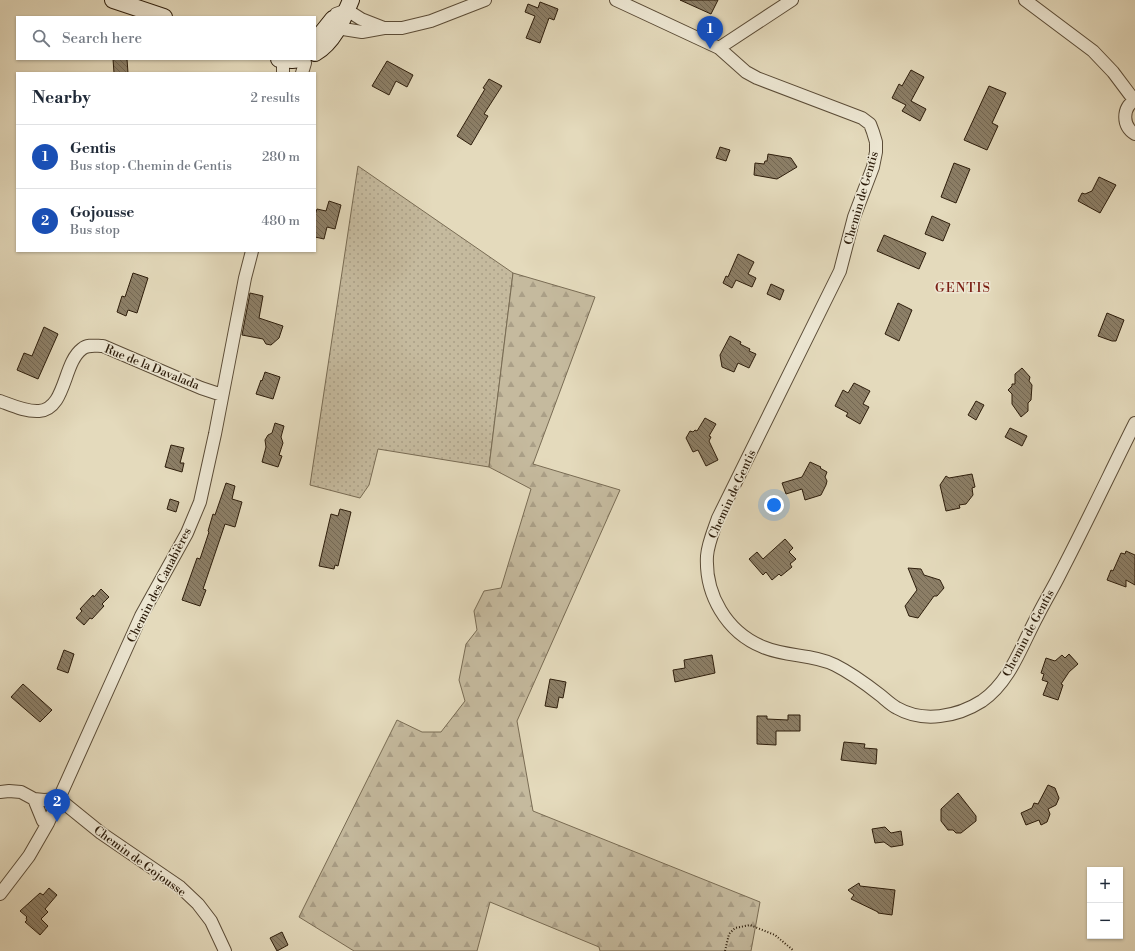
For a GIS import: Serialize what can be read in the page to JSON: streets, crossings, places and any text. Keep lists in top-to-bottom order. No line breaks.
{"streets":{"street":["Chemin de Gentis","Rue de la Davalada","Chemin des Canabières","Chemin de Gojousse"]},"crossings":[["Rue de la Davalada","Chemin des Canabières"],["Chemin des Canabières","Chemin de Gojousse"]],"districts":["GENTIS"],"page":{"pins":["1","2"],"search":"Search here","heading":["Nearby","2 results"],"list":[{"mark":"1","name":"Gentis","note":"Bus stop · Chemin de Gentis","value":"280 m"},{"mark":"2","name":"Gojousse","note":"Bus stop","value":"480 m"}],"map_buttons":["+","−"]}}
